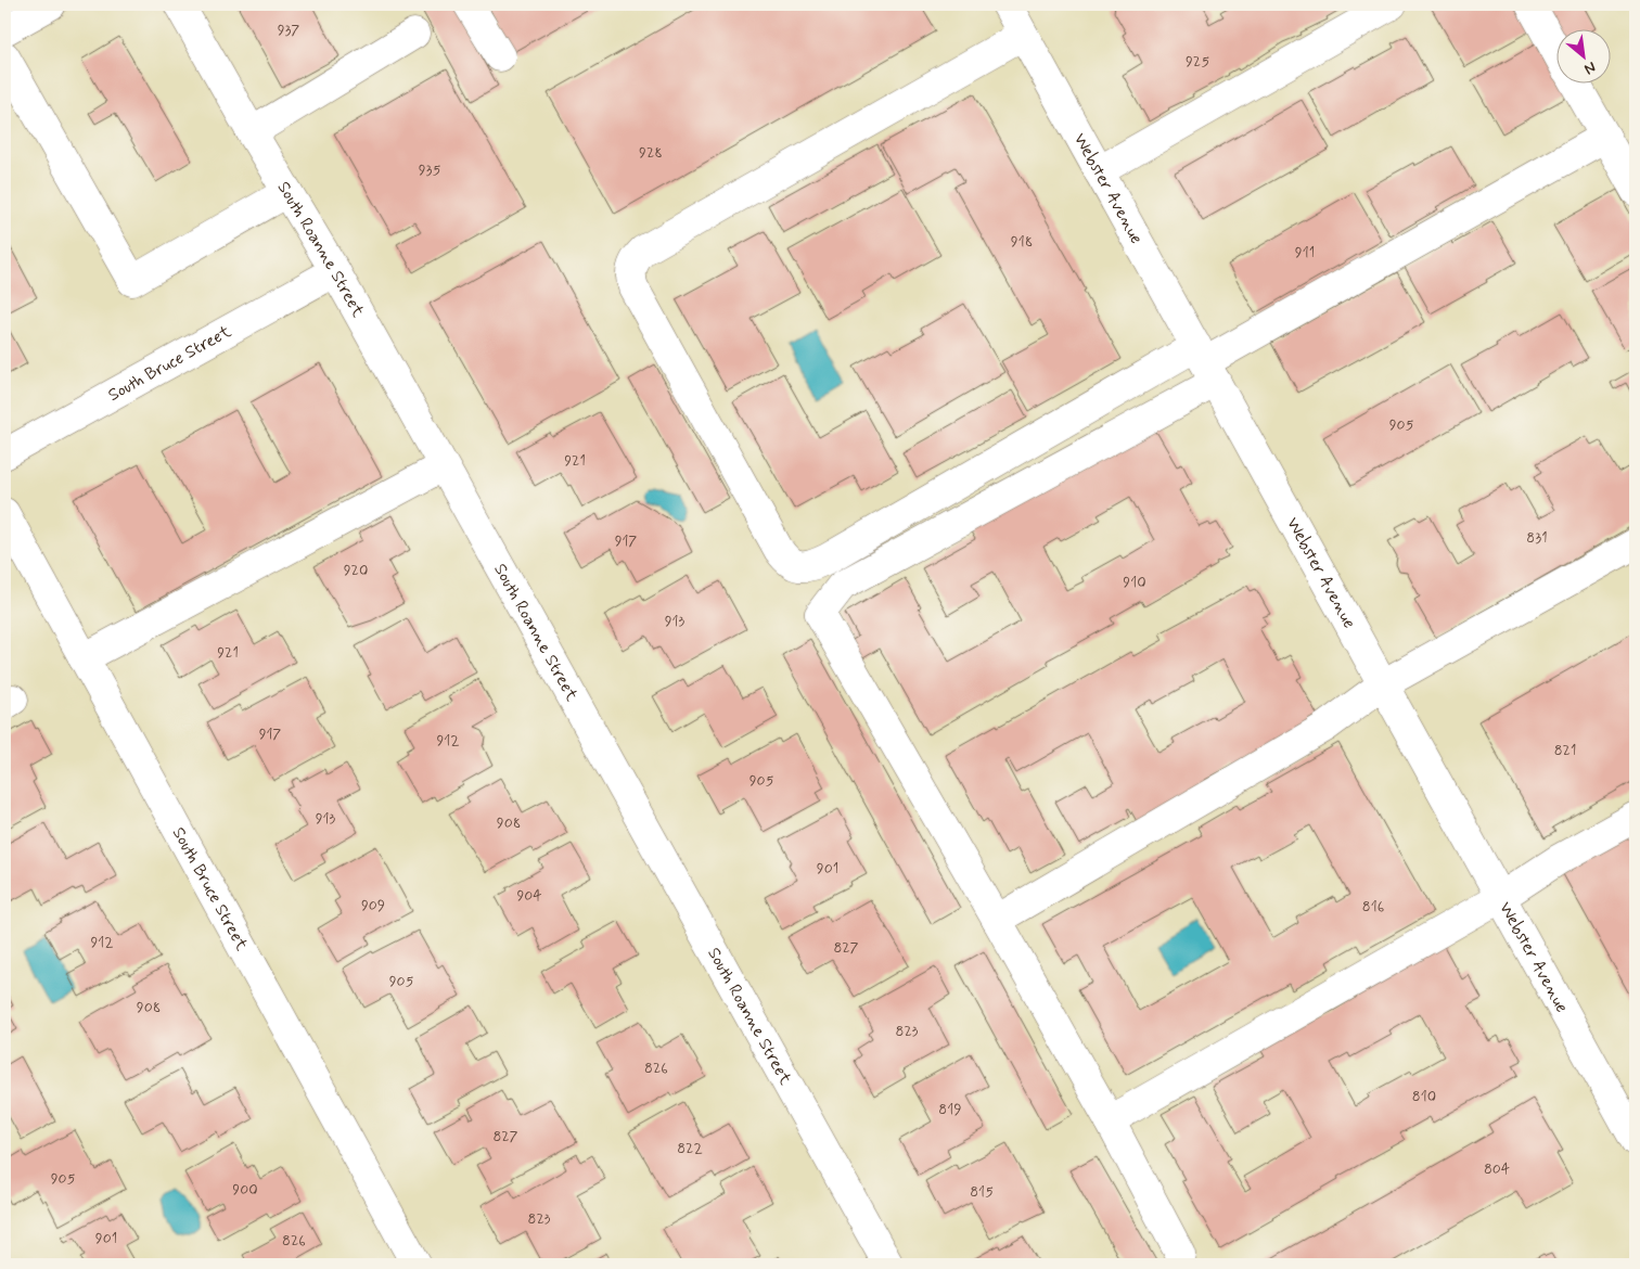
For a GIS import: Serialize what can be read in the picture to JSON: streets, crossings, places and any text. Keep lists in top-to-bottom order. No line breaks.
{"streets":{"street":["Webster Avenue","South Roanne Street","South Bruce Street"]},"crossings":[["South Roanne Street","South Bruce Street"]],"house_numbers":["937","925","928","935","918","911","905","921","831","917","920","910","913","921","917","912","821","905","913","908","901","904","909","816","912","827","905","908","823","826","810","819","827","822","804","905","900","815","823","901","826"],"north":"bottom right"}
